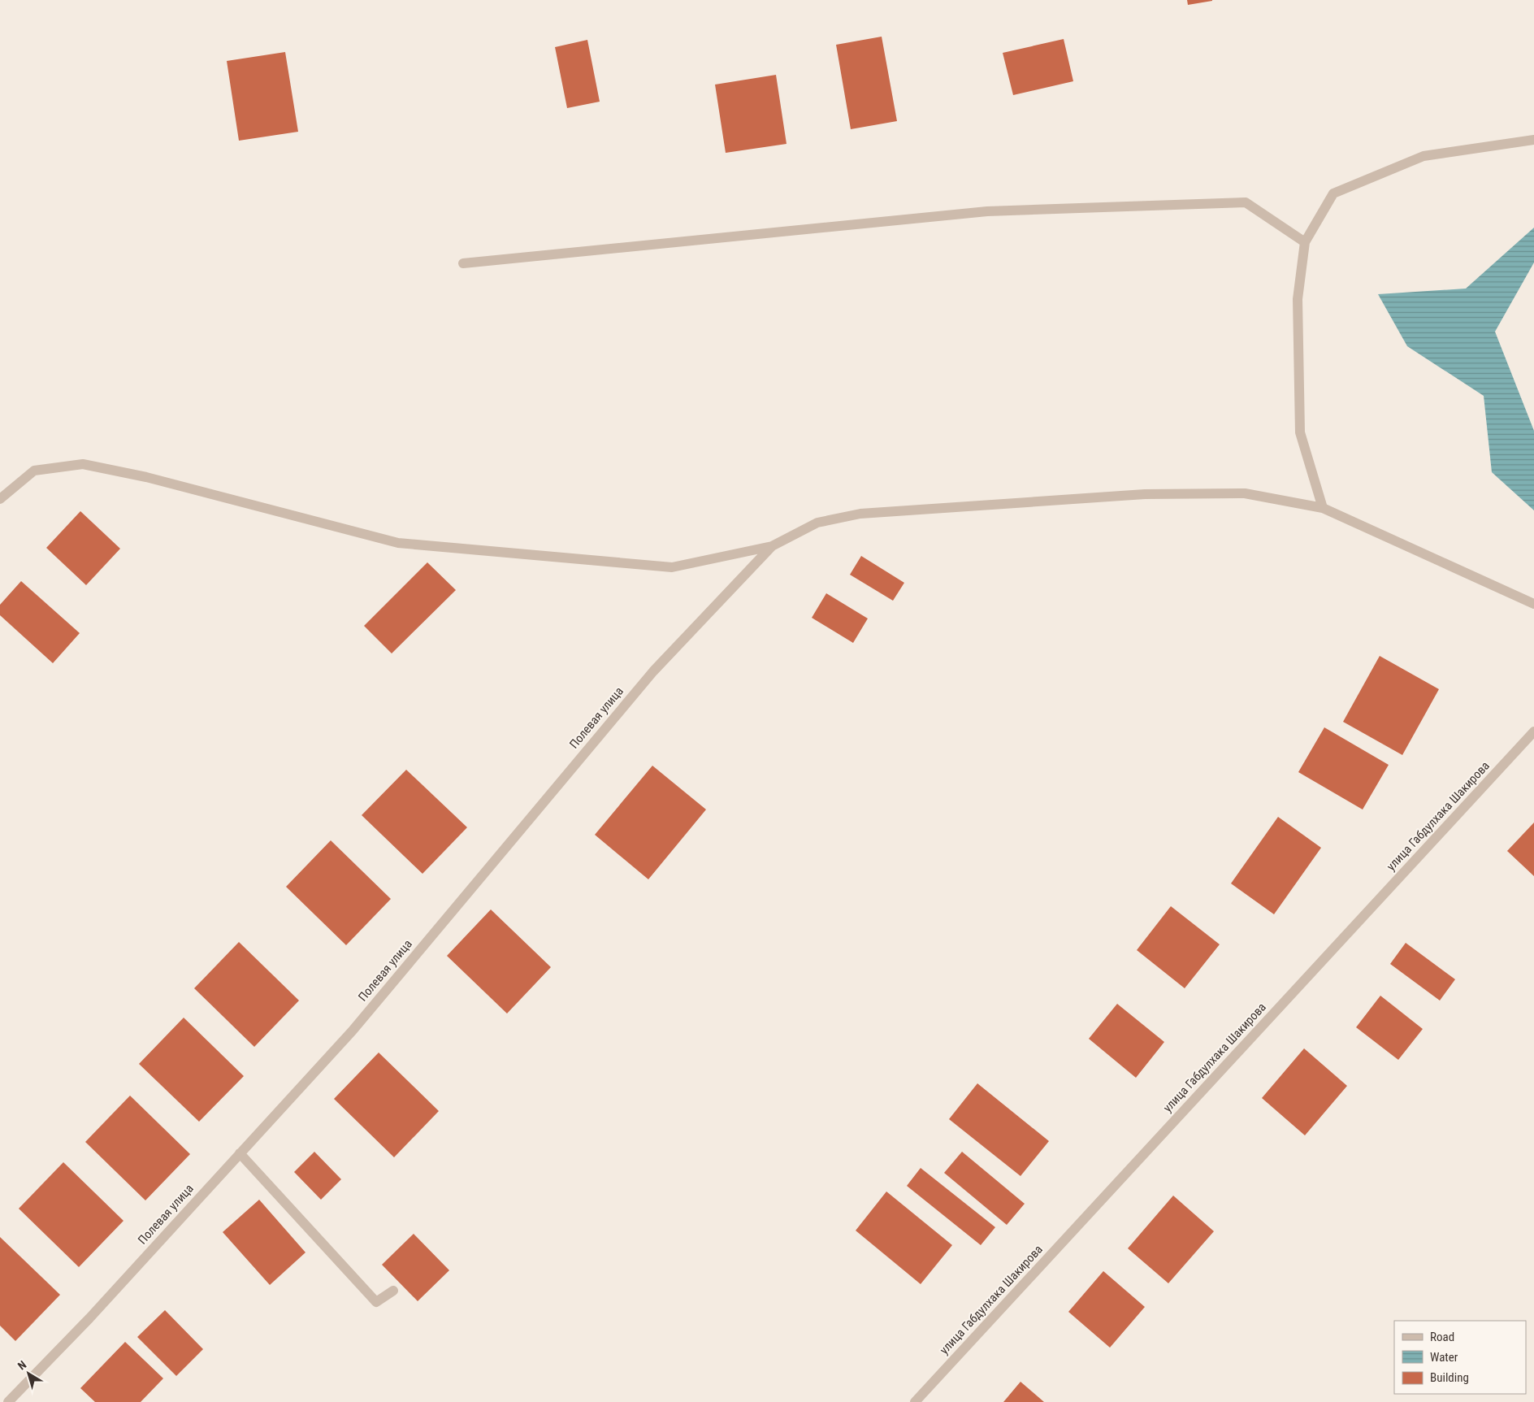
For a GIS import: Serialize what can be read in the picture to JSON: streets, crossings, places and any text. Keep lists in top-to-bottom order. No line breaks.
{"streets":{"street":["Полевая улица","улица Габдулхака Шакирова"]},"legend":["Road","Water","Building"],"north":"top left"}
